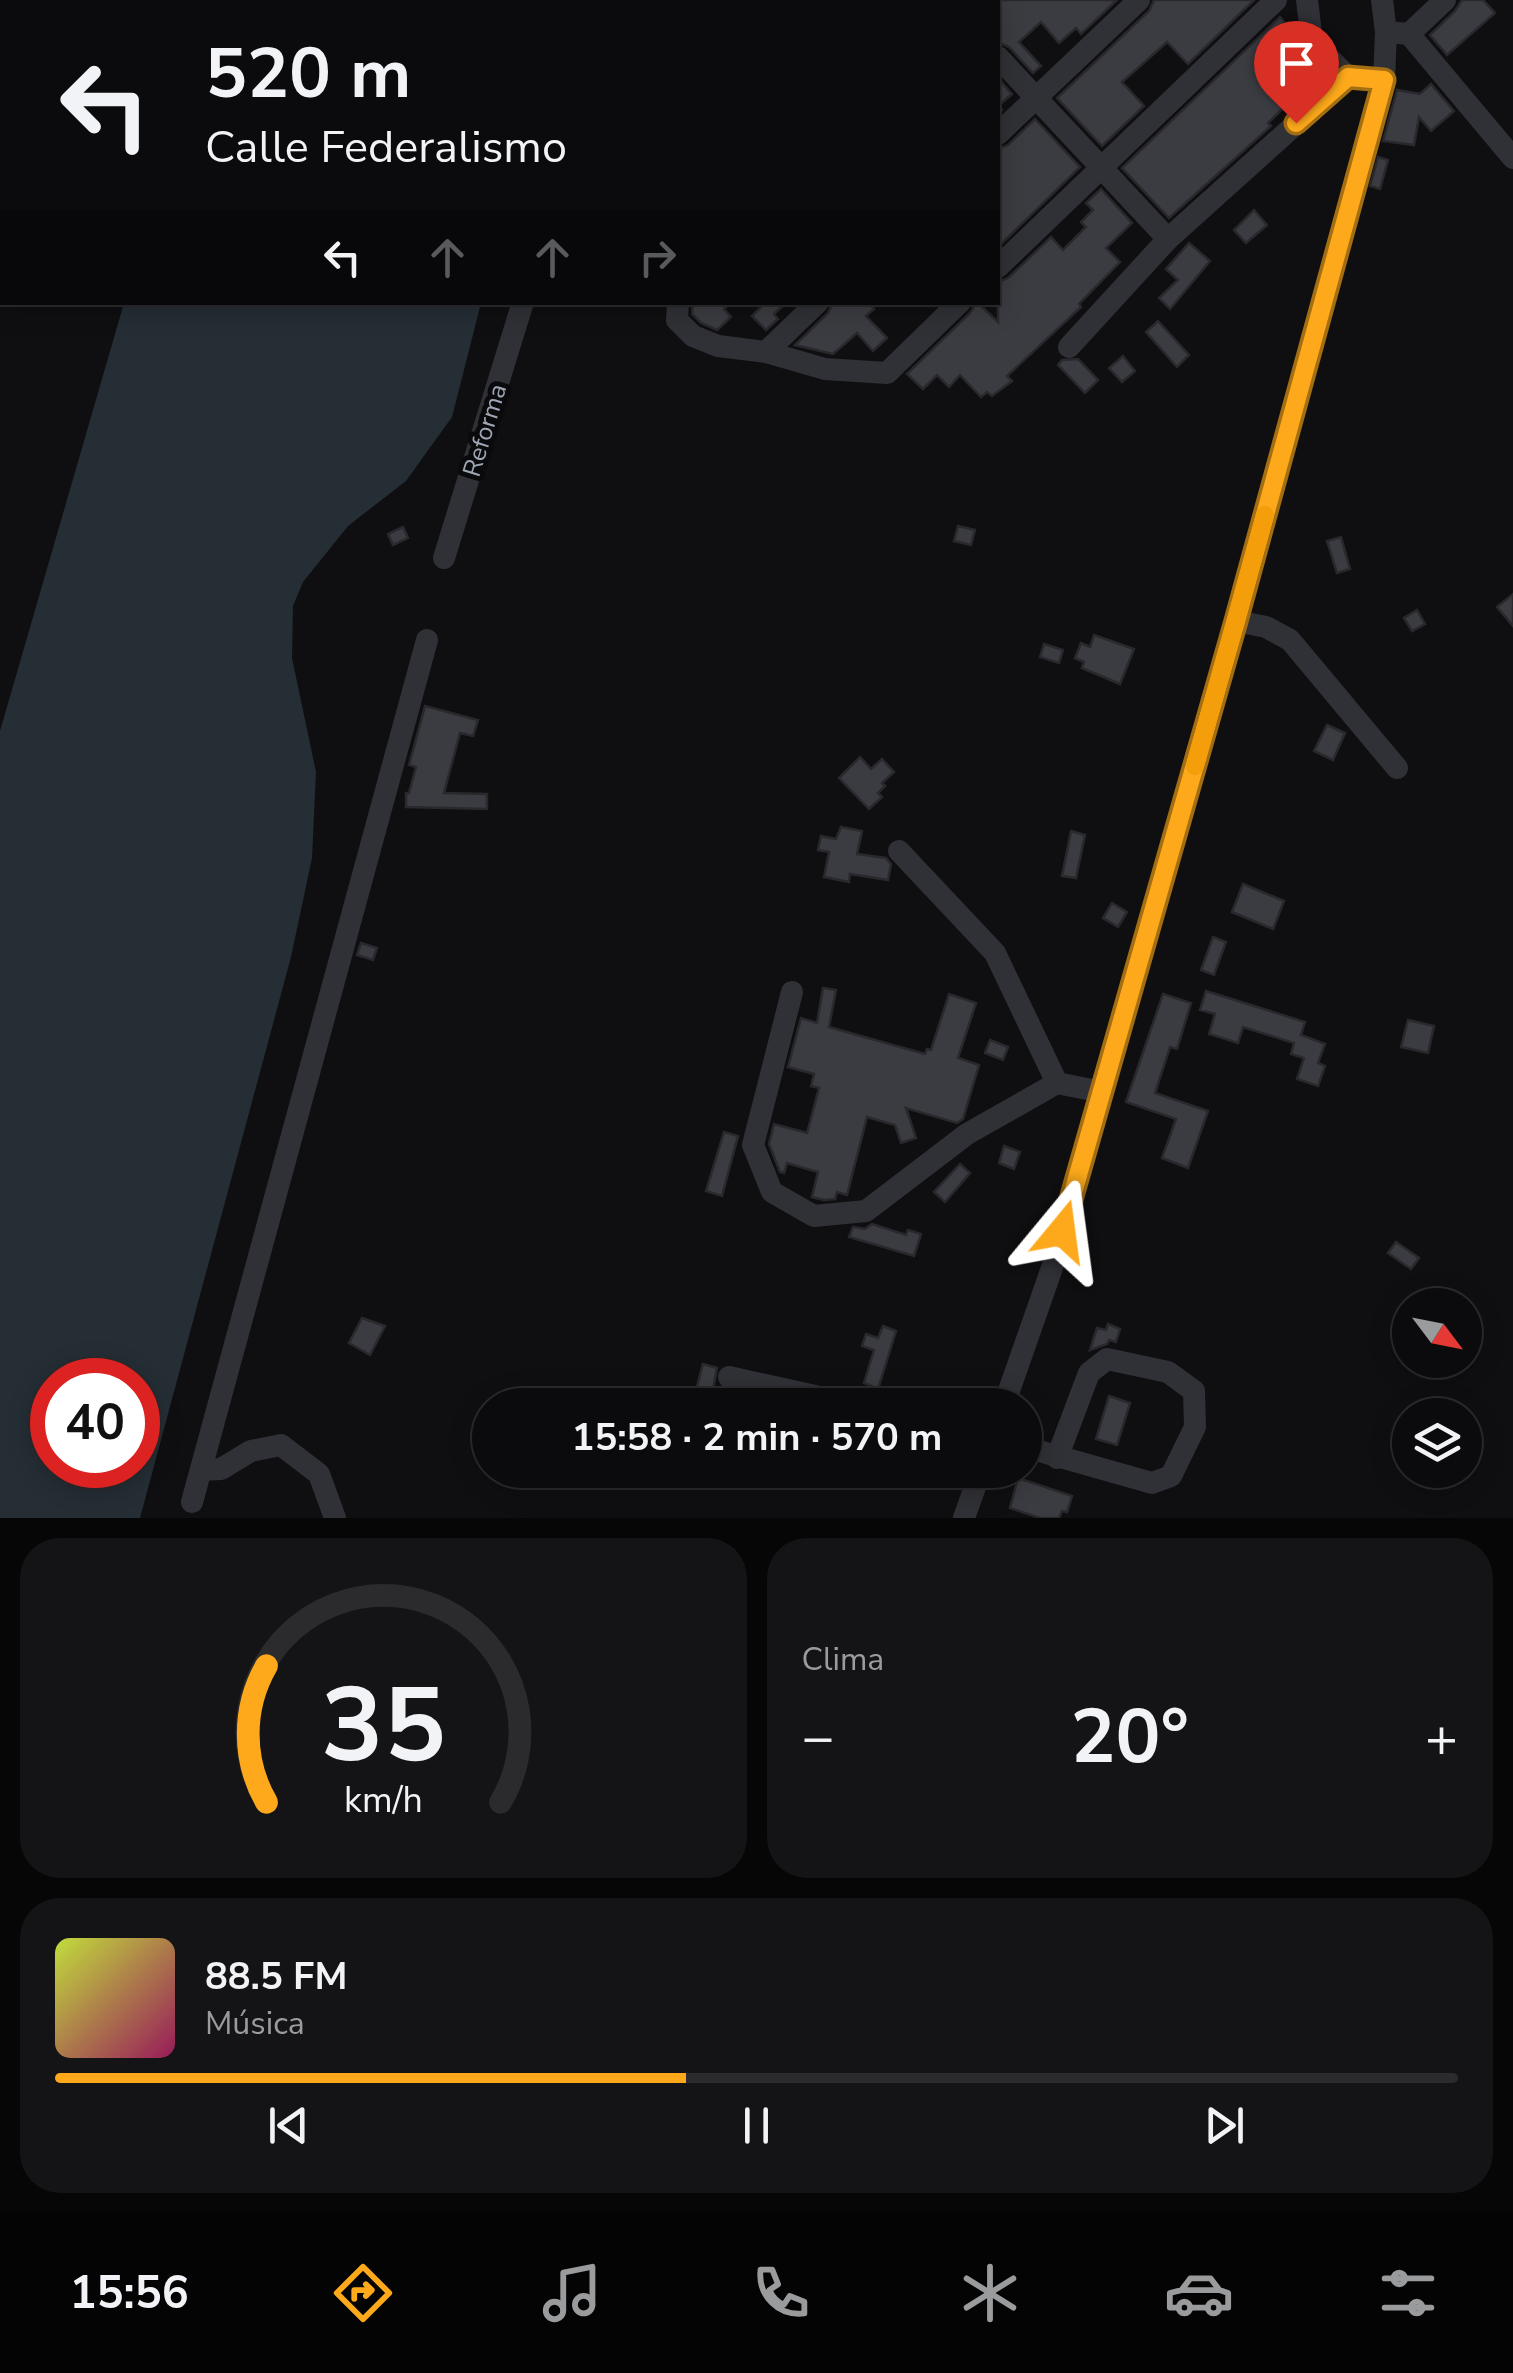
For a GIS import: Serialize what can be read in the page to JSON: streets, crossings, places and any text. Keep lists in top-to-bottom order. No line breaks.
{"streets":{"street":["Reforma"]},"north":"bottom right","page":{"turn":["520 m","Calle Federalismo"],"limit":"40","trip":"15:58 · 2 min · 570 m","tile":"Clima","heat":["−","20°","+"],"song":["88.5 FM","Música"],"tabs":"15:56","gauge":["35","km/h"]}}
